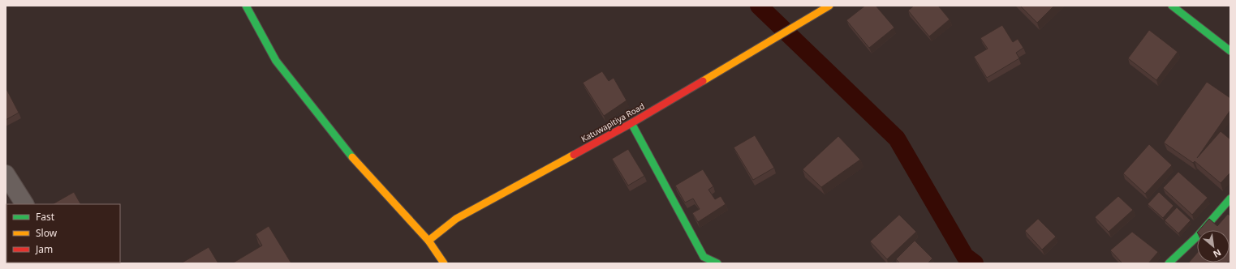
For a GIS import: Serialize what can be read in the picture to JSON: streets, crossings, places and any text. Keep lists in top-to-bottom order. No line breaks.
{"streets":{"street":["Katuwapitiya Road"]},"legend":["Fast","Slow","Jam"],"north":"bottom right"}
